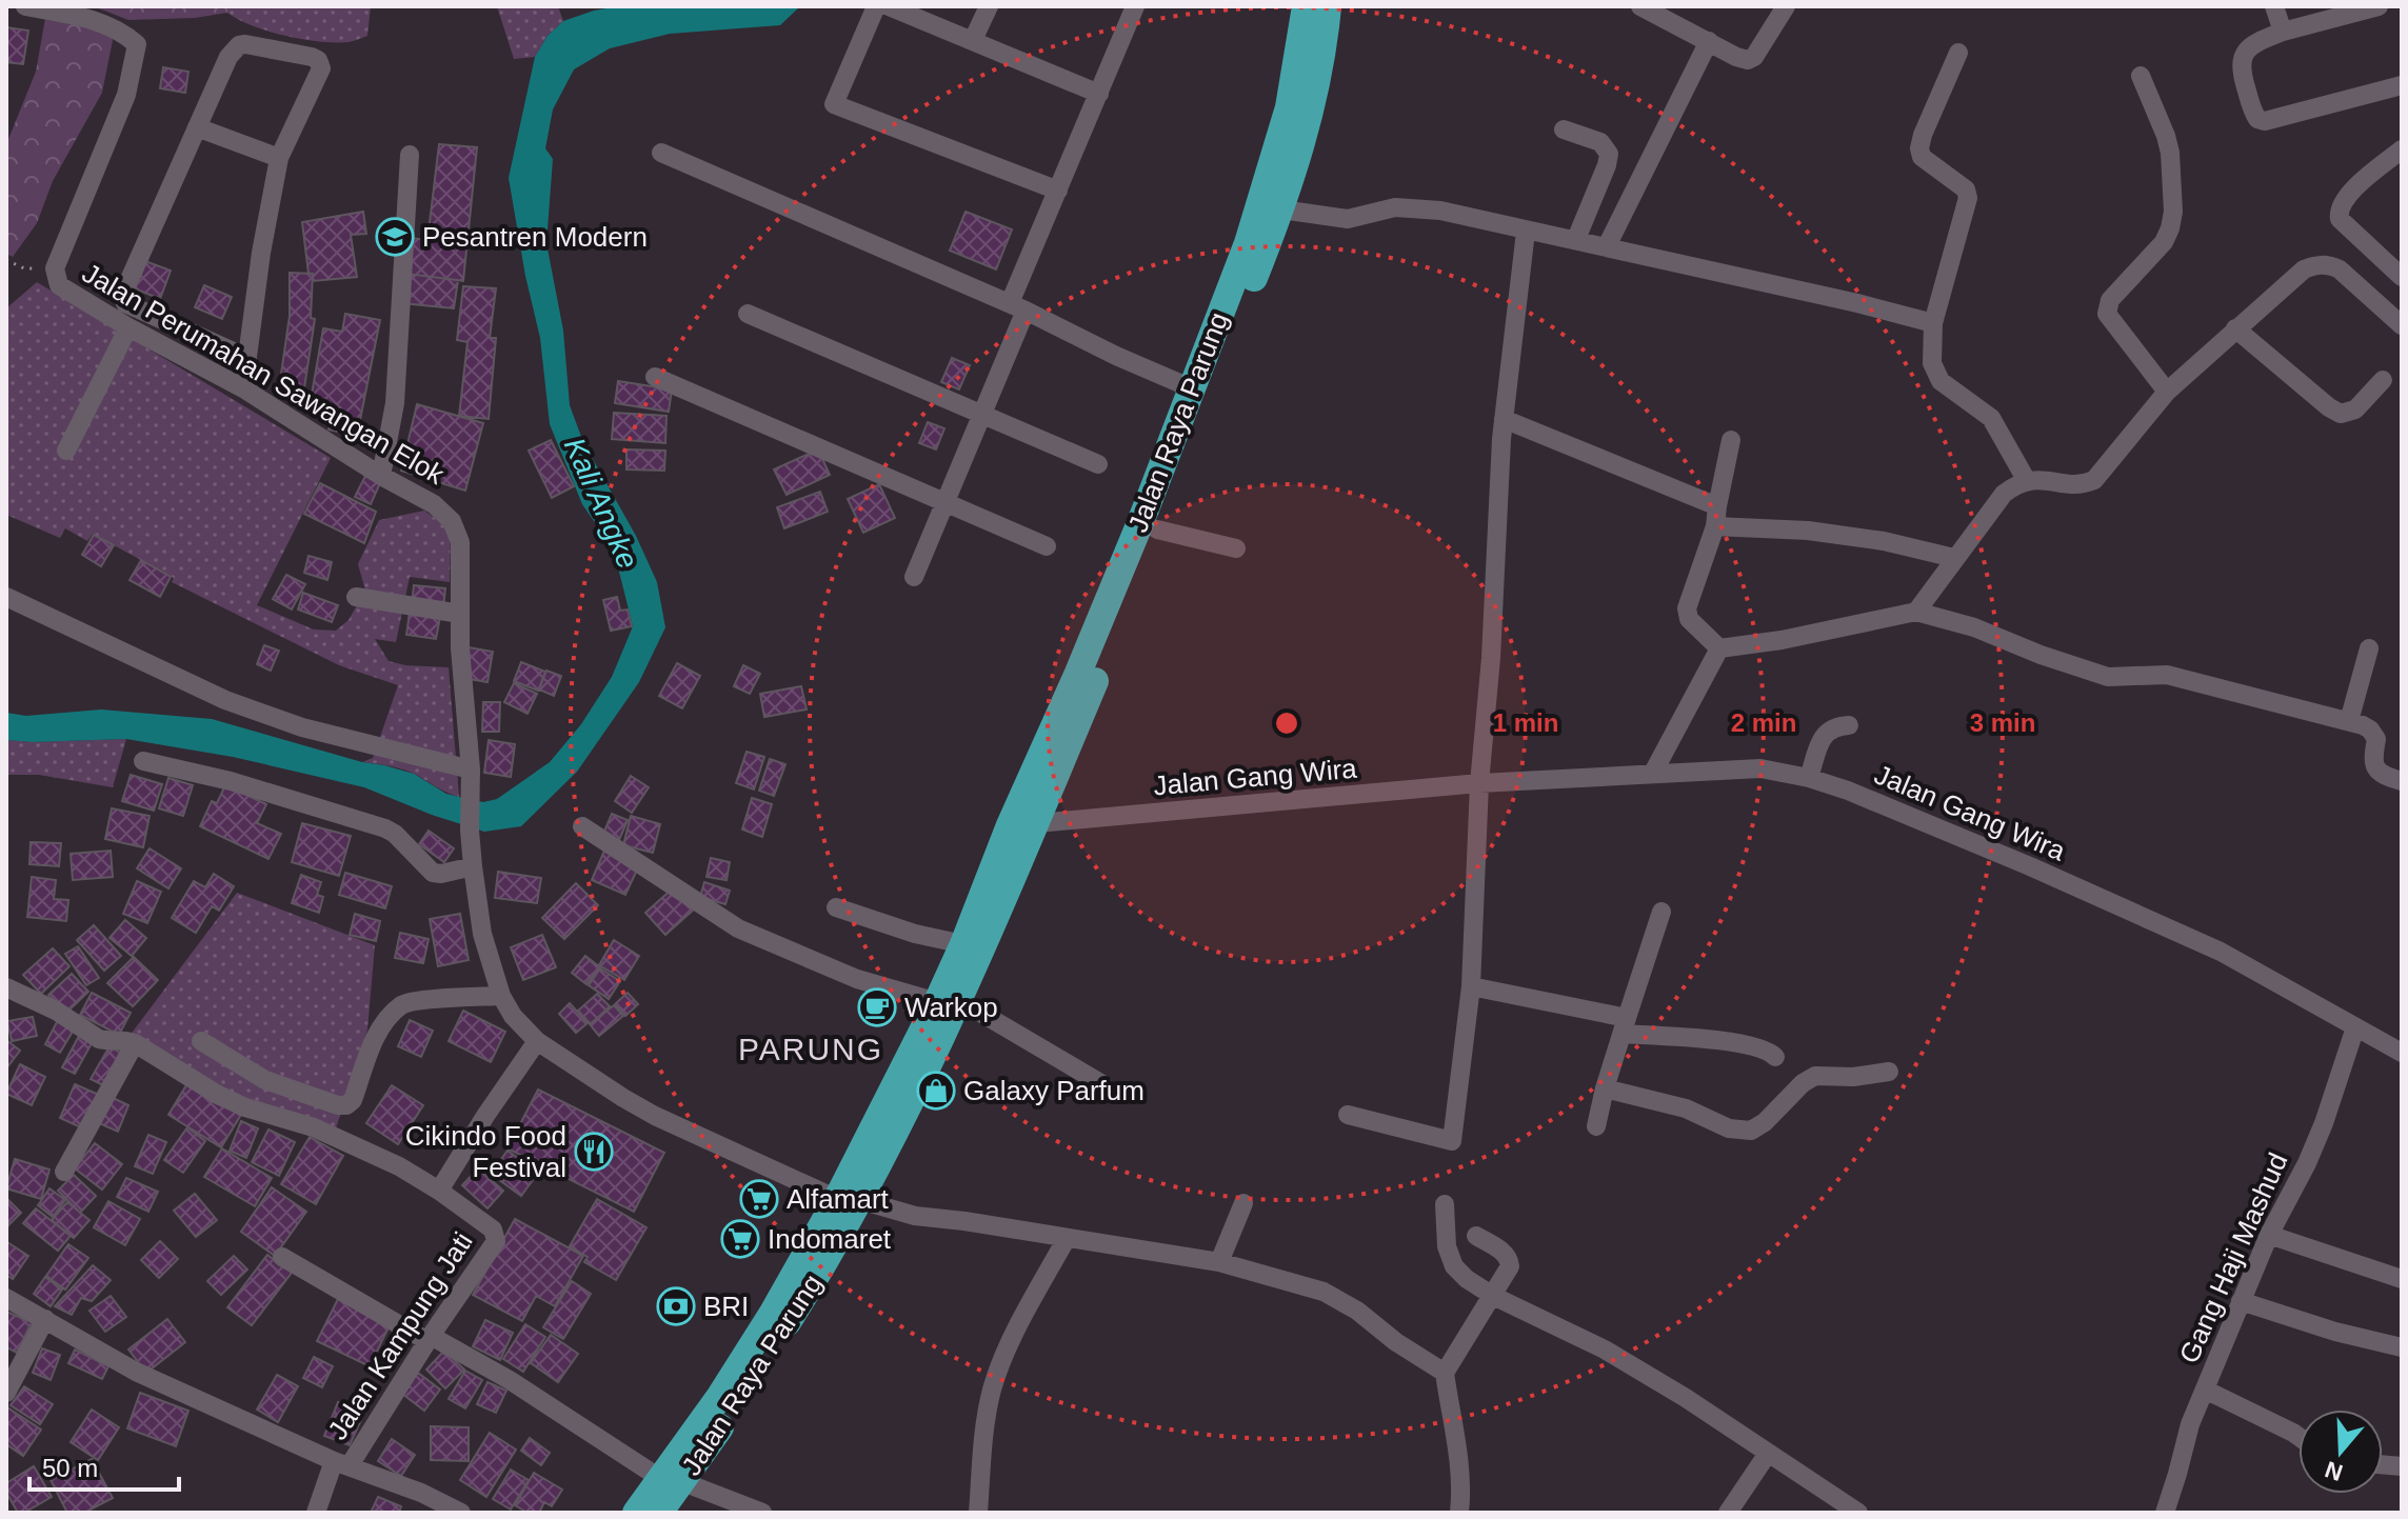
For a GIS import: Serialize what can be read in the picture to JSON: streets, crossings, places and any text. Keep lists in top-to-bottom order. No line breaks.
{"streets":{"highway":["Jalan Raya Parung"],"street":["Jalan Perumahan Sawangan Elok","Jalan Gang Wira","Gang Haji Mashud","Jalan Kampung Jati"]},"crossings":[["Jalan Perumahan Sawangan Elok","Jalan Raya Parung"],["Jalan Perumahan Sawangan Elok","Jalan Kampung Jati"],["Jalan Raya Parung","Jalan Gang Wira"],["Jalan Gang Wira","Gang Haji Mashud"]],"districts":["PARUNG"],"water":["Kali Angke"],"places":{"school or university":["Pesantren Modern"],"cafe":["Warkop"],"shop":["Galaxy Parfum"],"restaurant":["Cikindo Food Festival"],"supermarket":["Alfamart","Indomaret"],"bank":["BRI"]},"scale_bar":"50 m","north":"bottom","rings":["1 min","2 min","3 min"]}
